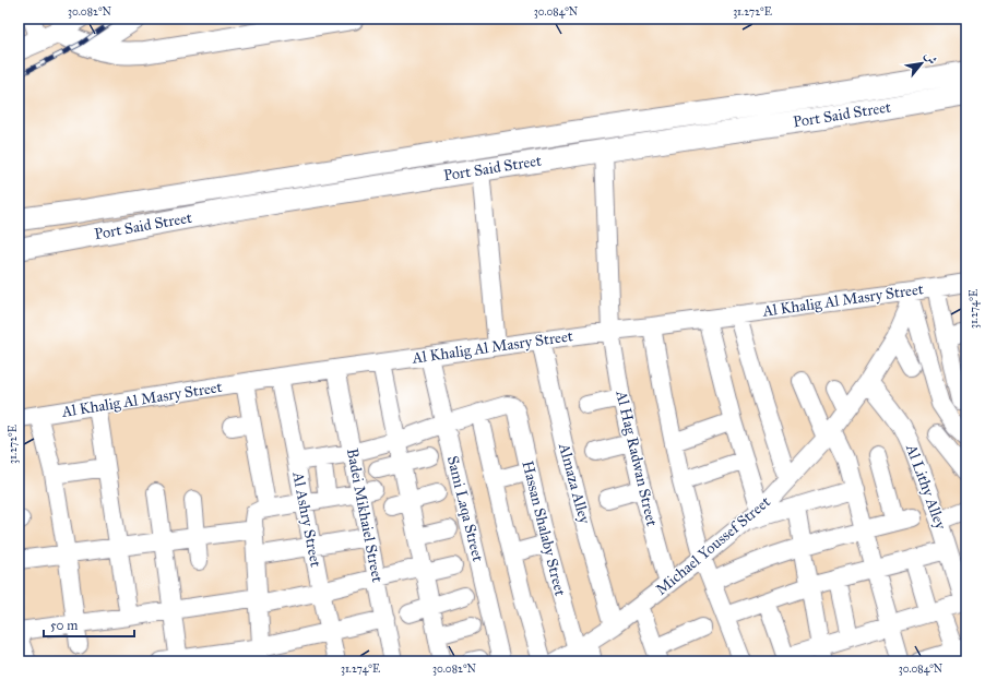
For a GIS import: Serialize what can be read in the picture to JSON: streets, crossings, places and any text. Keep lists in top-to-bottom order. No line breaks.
{"streets":{"main road":["Port Said Street"],"street":["Al Khalig Al Masry Street","Al Hag Radwan Street","Almaza Alley","Al Lithy Alley","Sami Laqa Street","Badei Mikhaiel Street","Al Ashry Street","Hassan Shalaby Street","Michael Youssef Street"]},"crossings":[["Port Said Street","Al Hag Radwan Street"],["Al Khalig Al Masry Street","Al Hag Radwan Street"],["Al Khalig Al Masry Street","Almaza Alley"],["Al Khalig Al Masry Street","Sami Laqa Street"],["Al Khalig Al Masry Street","Badei Mikhaiel Street"],["Al Khalig Al Masry Street","Al Ashry Street"],["Al Khalig Al Masry Street","Michael Youssef Street"],["Al Hag Radwan Street","Michael Youssef Street"],["Almaza Alley","Michael Youssef Street"],["Al Lithy Alley","Michael Youssef Street"],["Hassan Shalaby Street","Michael Youssef Street"]],"scale_bar":"50 m","north":"top right","coordinates":["30.082°N","30.084°N","31.272°E","31.274°E"]}
